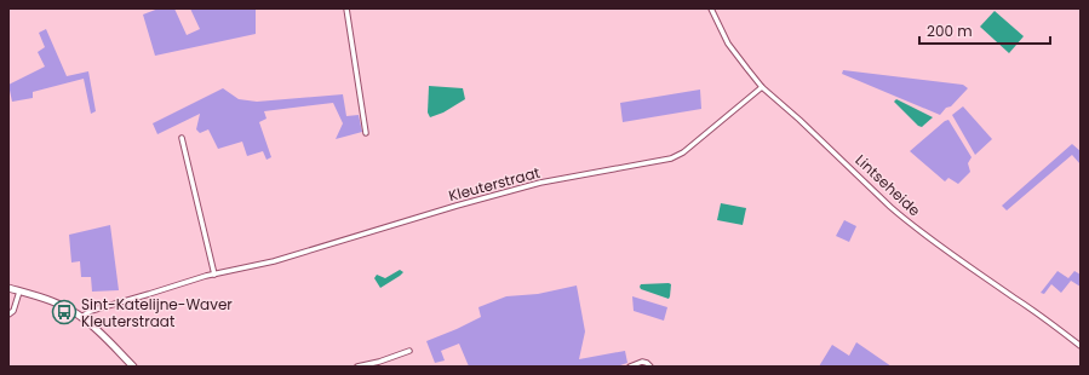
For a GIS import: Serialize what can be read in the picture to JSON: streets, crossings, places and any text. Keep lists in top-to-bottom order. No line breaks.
{"streets":{"street":["Kleuterstraat","Lintseheide"]},"crossings":[["Kleuterstraat","Lintseheide"]],"places":{"bus stop":["Sint-Katelijne-Waver Kleuterstraat"]},"scale_bar":"200 m"}
